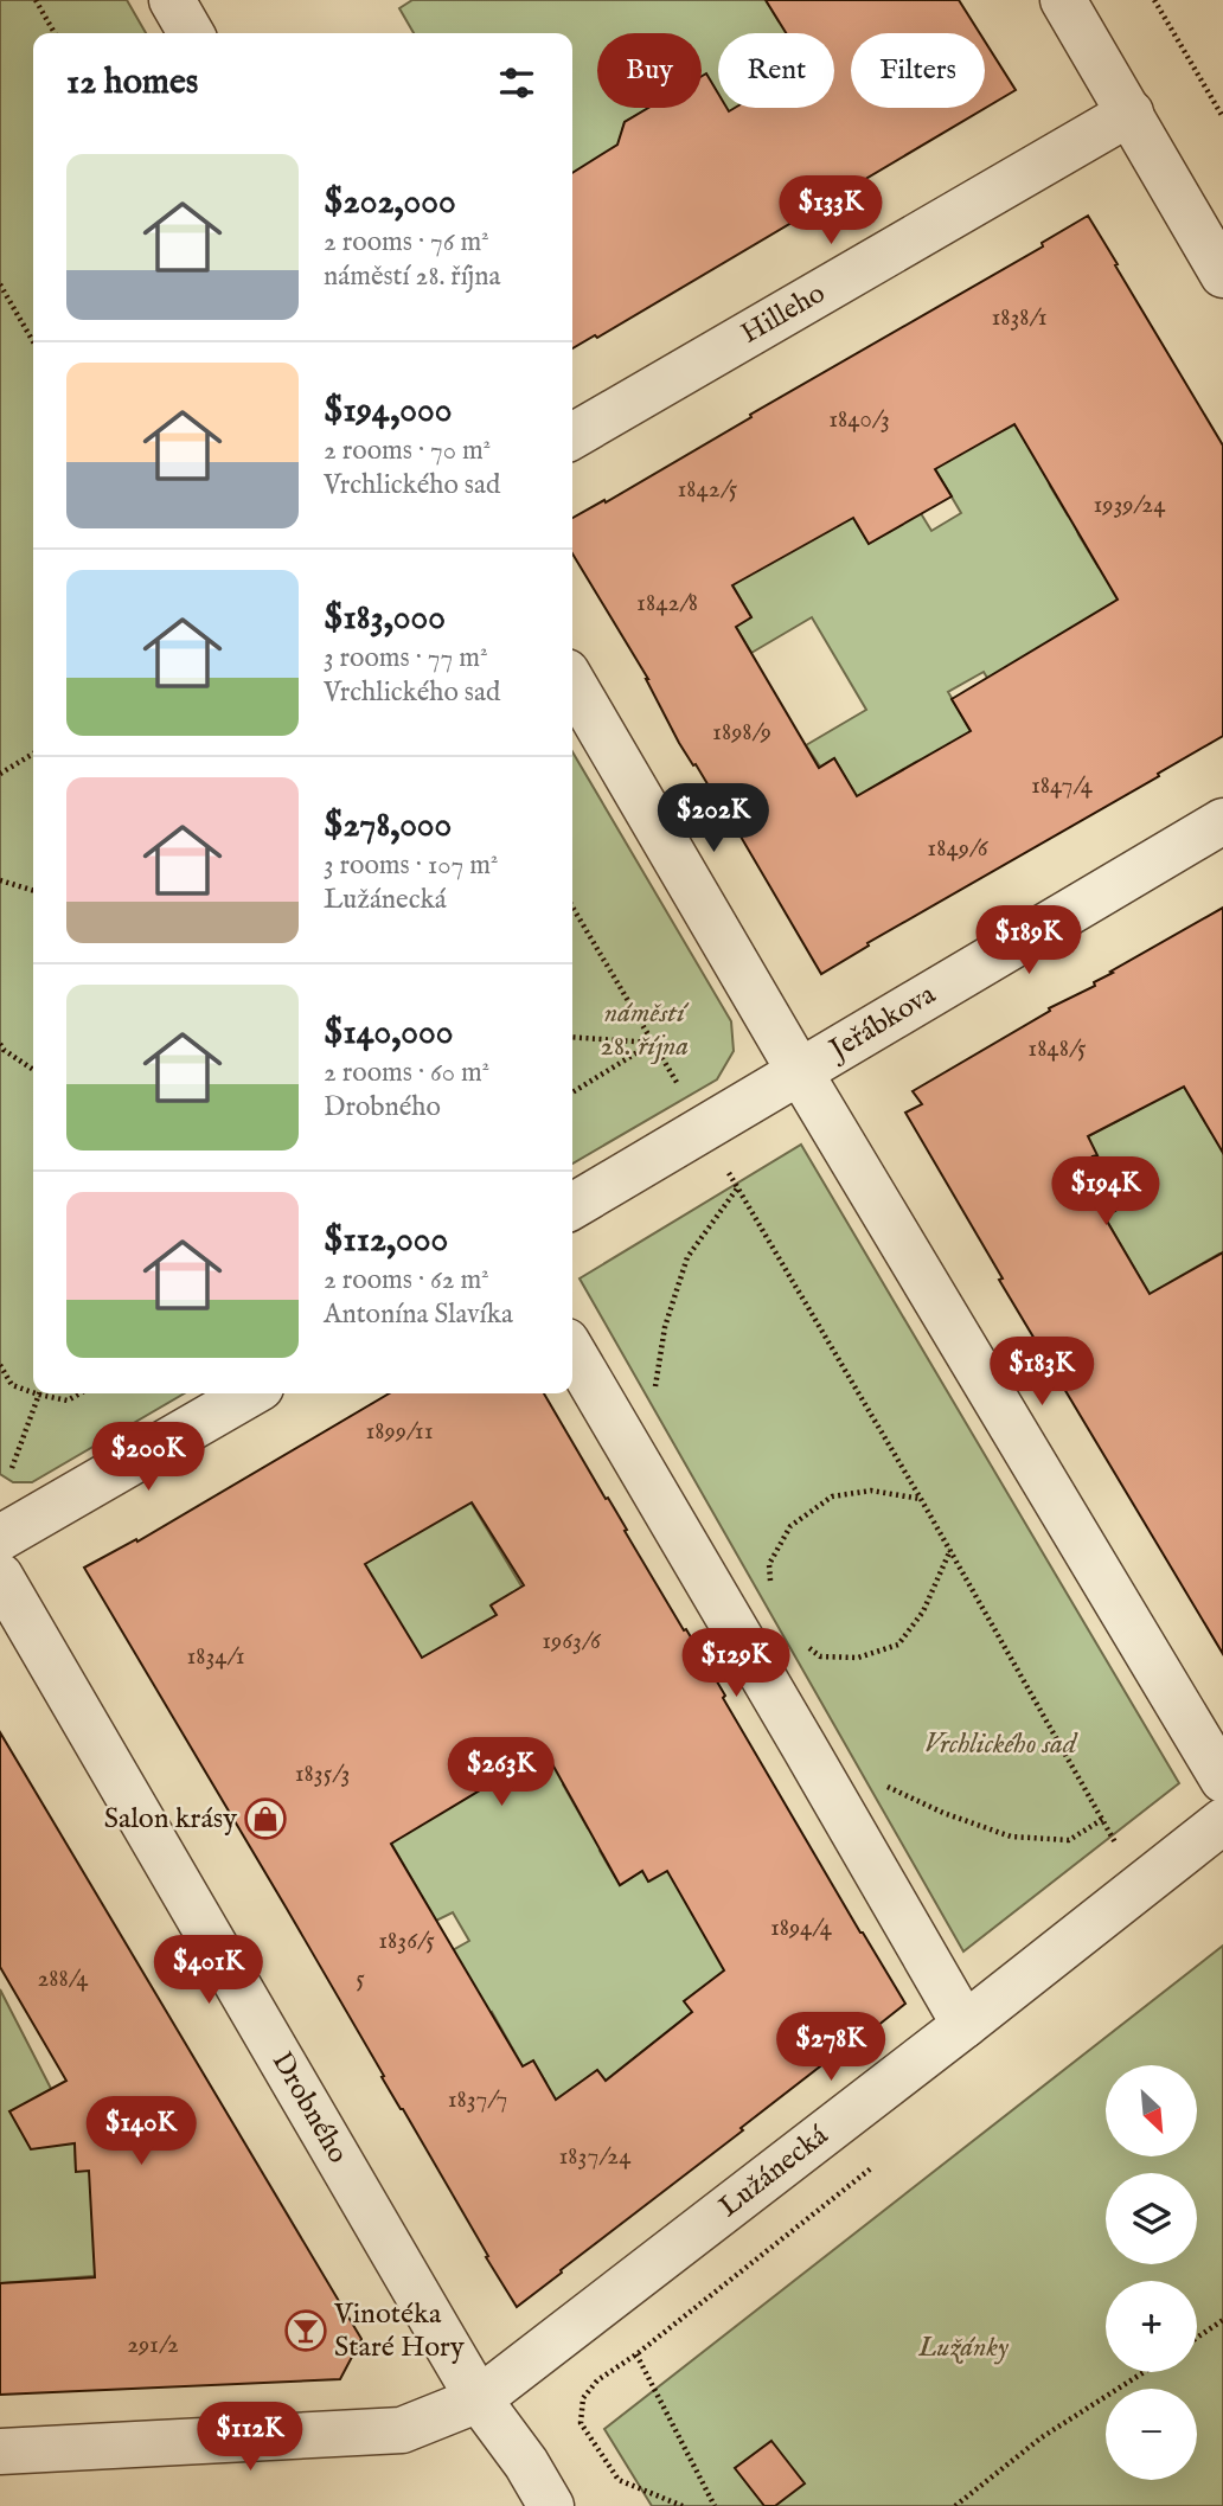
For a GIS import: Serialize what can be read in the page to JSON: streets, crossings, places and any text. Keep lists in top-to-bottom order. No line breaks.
{"streets":{"street":["Hilleho","Jeřábkova","Drobného","Lužánecká"]},"crossings":[["Drobného","Lužánecká"]],"parks":["náměstí 28. října","Vrchlického sad","Lužánky"],"places":{"shop":["Salon krásy"],"bar":["Vinotéka Staré Hory"]},"house_numbers":["1838/1","1840/3","1842/5","1939/24","1842/8","1898/9","1847/4","1849/6","1848/5","1899/11","1963/6","1834/1","1835/3","1894/4","1836/5","288/4","5","1837/7","1837/24","291/2"],"north":"bottom right","page":{"chip":["Buy","Rent","Filters"],"heading":"12 homes","list":[{"name":"$202,000","note":"2 rooms · 76 m² · náměstí 28. října"},{"name":"$194,000","note":"2 rooms · 70 m² · Vrchlického sad"},{"name":"$183,000","note":"3 rooms · 77 m² · Vrchlického sad"},{"name":"$278,000","note":"3 rooms · 107 m² · Lužánecká"},{"name":"$140,000","note":"2 rooms · 60 m² · Drobného"},{"name":"$112,000","note":"2 rooms · 62 m² · Antonína Slavíka"}],"price":["$133K","$202K","$189K","$194K","$183K","$200K","$129K","$263K","$401K","$278K","$140K","$112K"],"map_buttons":["+","−"]}}
